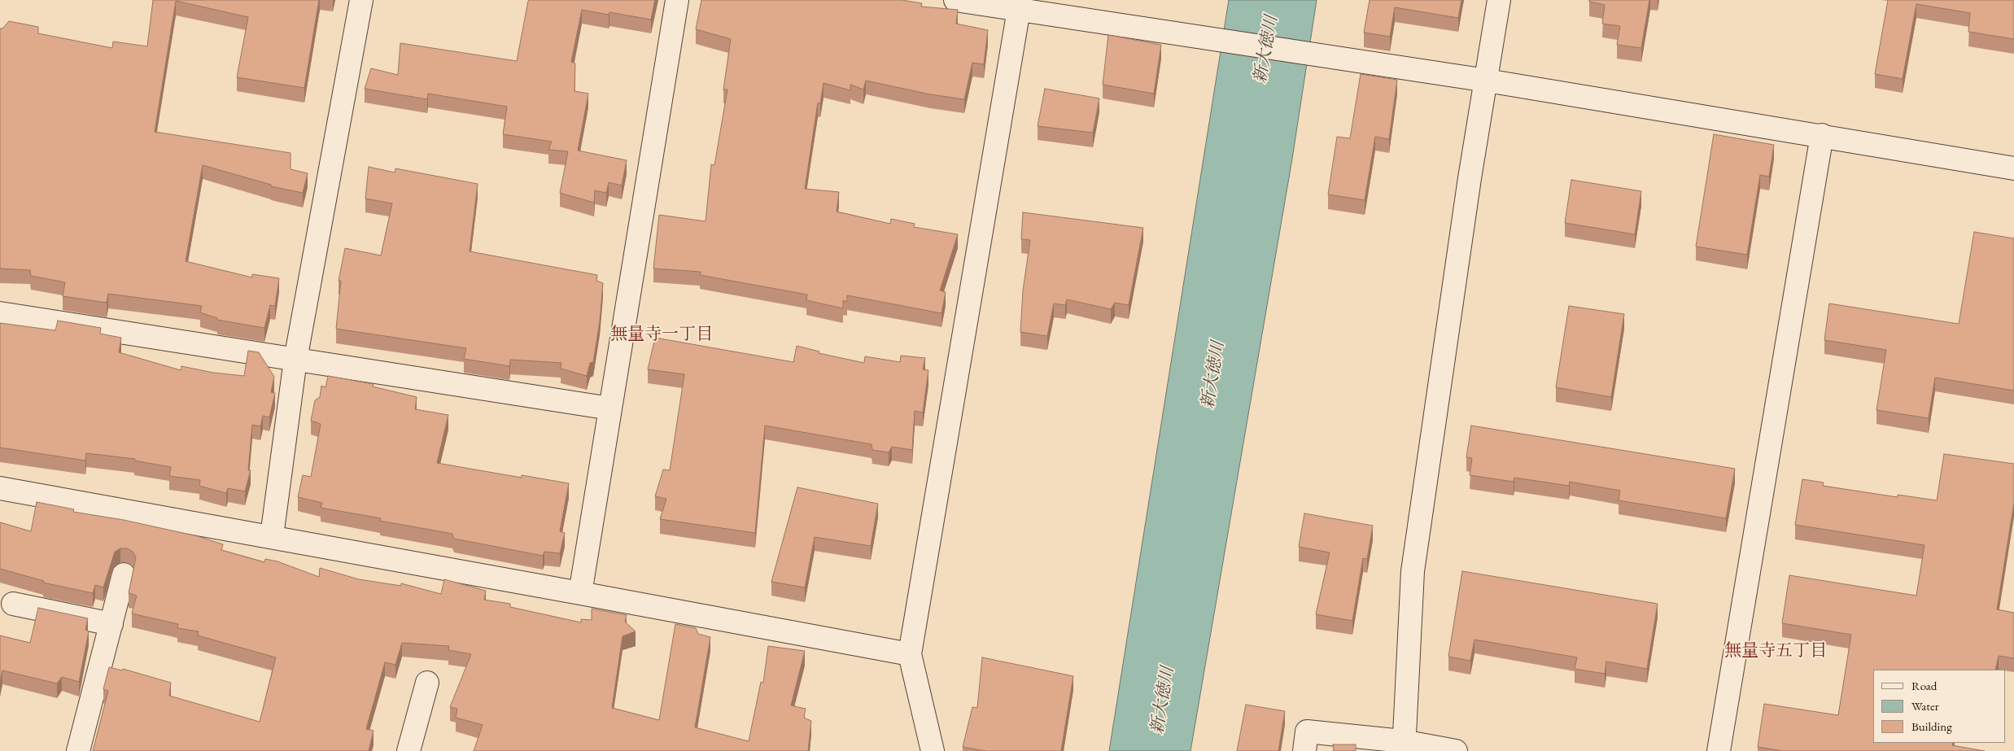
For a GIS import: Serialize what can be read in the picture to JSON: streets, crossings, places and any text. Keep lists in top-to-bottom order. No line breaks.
{"districts":["無量寺一丁目","無量寺五丁目"],"water":["新大徳川"],"legend":["Road","Water","Building"]}
